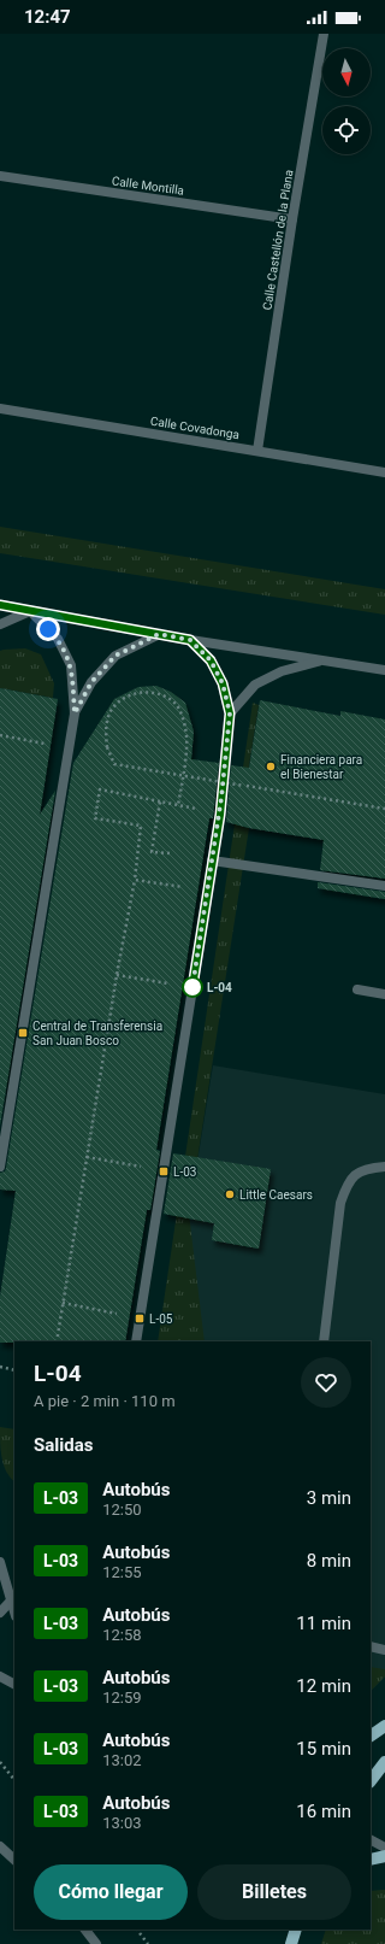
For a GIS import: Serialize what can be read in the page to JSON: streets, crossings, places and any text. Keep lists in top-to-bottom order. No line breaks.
{"streets":{"street":["Calle Montilla","Calle Castellón de la Plana","Calle Covadonga"]},"crossings":[["Calle Montilla","Calle Castellón de la Plana"],["Calle Castellón de la Plana","Calle Covadonga"]],"places":{"other":["Financiera para el Bienestar","L-04","Little Caesars"],"transit":["Central de Transferensia San Juan Bosco","L-03","L-05"]},"lines":["bus line L-03"],"north":"bottom","page":{"status":"12:47","heading":[["L-04","A pie · 2 min · 110 m"],"Salidas"],"list":[{"mark":"L-03","name":"Autobús","note":"12:50","value":"3 min"},{"mark":"L-03","name":"Autobús","note":"12:55","value":"8 min"},{"mark":"L-03","name":"Autobús","note":"12:58","value":"11 min"},{"mark":"L-03","name":"Autobús","note":"12:59","value":"12 min"},{"mark":"L-03","name":"Autobús","note":"13:02","value":"15 min"},{"mark":"L-03","name":"Autobús","note":"13:03","value":"16 min"}],"buttons":["Cómo llegar","Billetes"]}}
